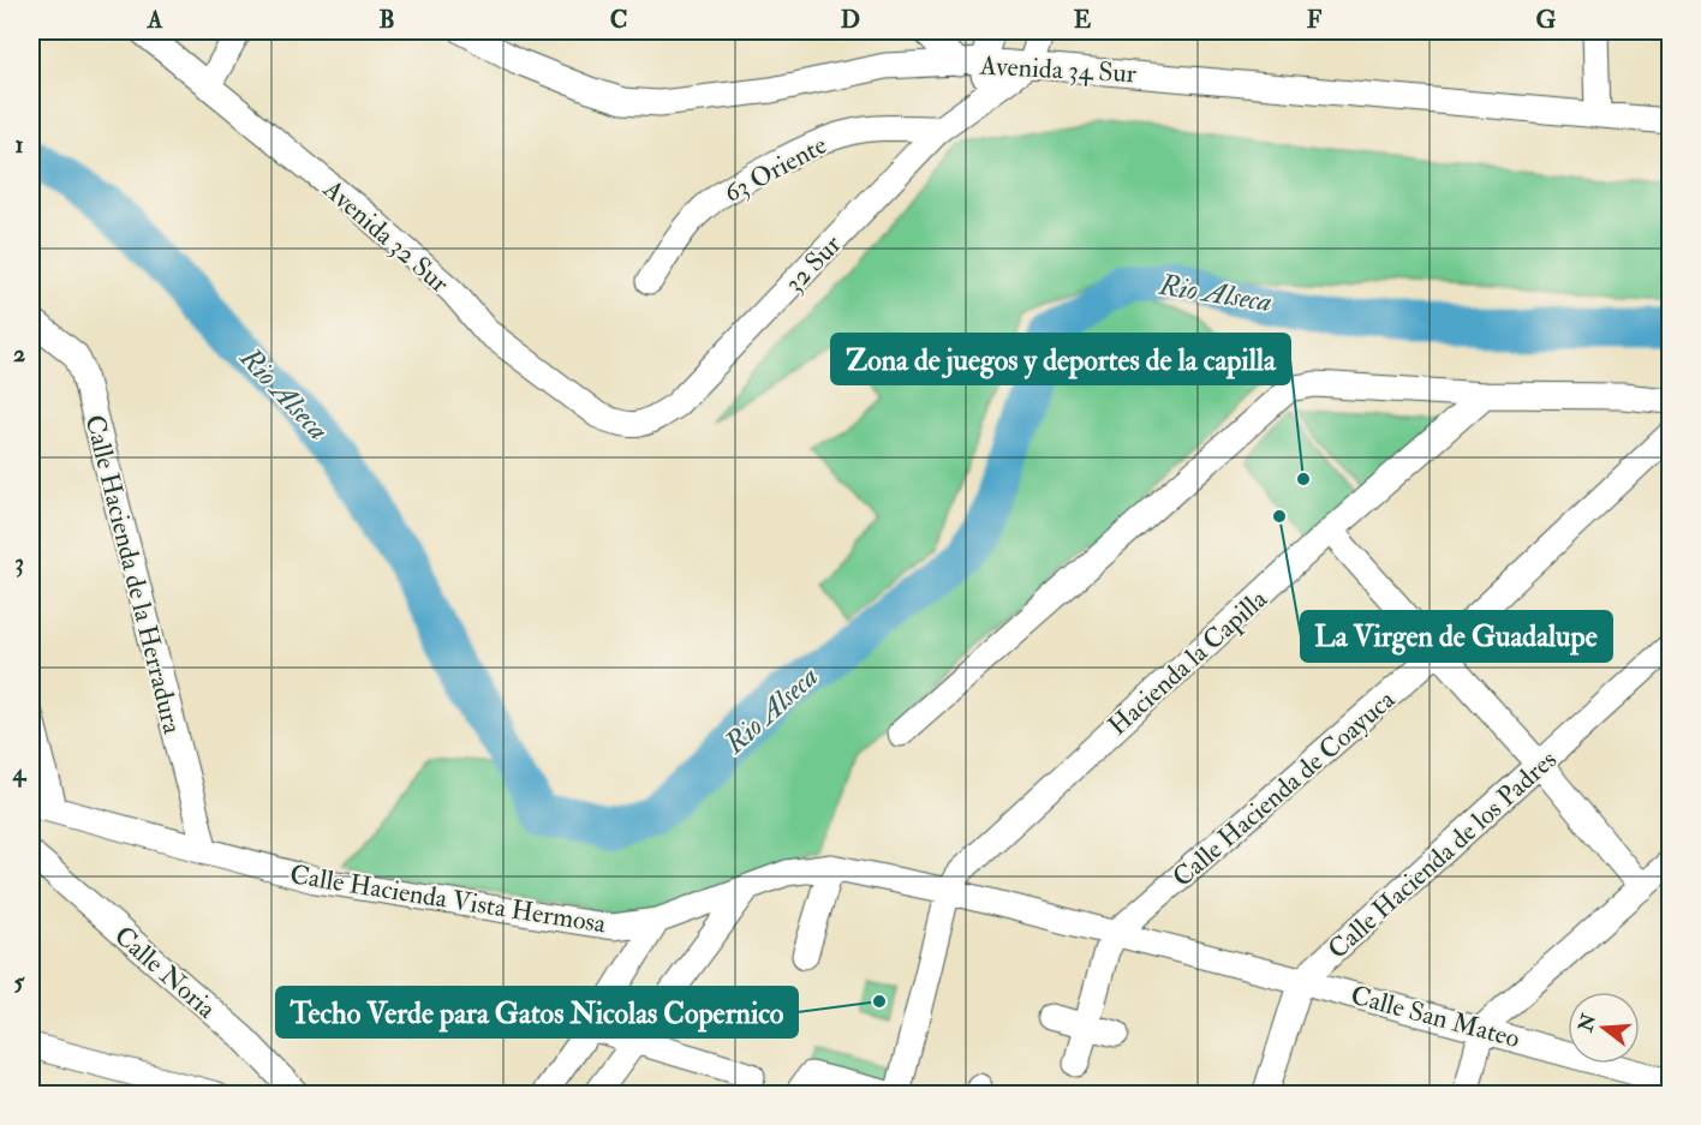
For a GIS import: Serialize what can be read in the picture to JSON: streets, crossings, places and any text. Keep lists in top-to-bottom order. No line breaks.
{"streets":{"street":["Avenida 34 Sur","63 Oriente","Avenida 32 Sur","32 Sur","Calle Hacienda de la Herradura","Hacienda la Capilla","Calle Hacienda de Coayuca","Calle Hacienda de los Padres","Calle Hacienda Vista Hermosa","Calle Noria","Calle San Mateo"]},"crossings":[["Avenida 34 Sur","32 Sur"],["63 Oriente","32 Sur"],["Avenida 32 Sur","32 Sur"],["Calle Hacienda de la Herradura","Calle Hacienda Vista Hermosa"],["Hacienda la Capilla","Calle Hacienda Vista Hermosa"],["Calle Hacienda de Coayuca","Calle Hacienda Vista Hermosa"],["Calle Hacienda de Coayuca","Calle San Mateo"],["Calle Hacienda de los Padres","Calle San Mateo"],["Calle Hacienda Vista Hermosa","Calle San Mateo"]],"water":["Rio Alseca"],"places":["Zona de juegos y deportes de la capilla","La Virgen de Guadalupe","Techo Verde para Gatos Nicolas Copernico"],"north":"left","grid":{"columns":["A","B","C","D","E","F","G"],"rows":["1","2","3","4","5"]}}
